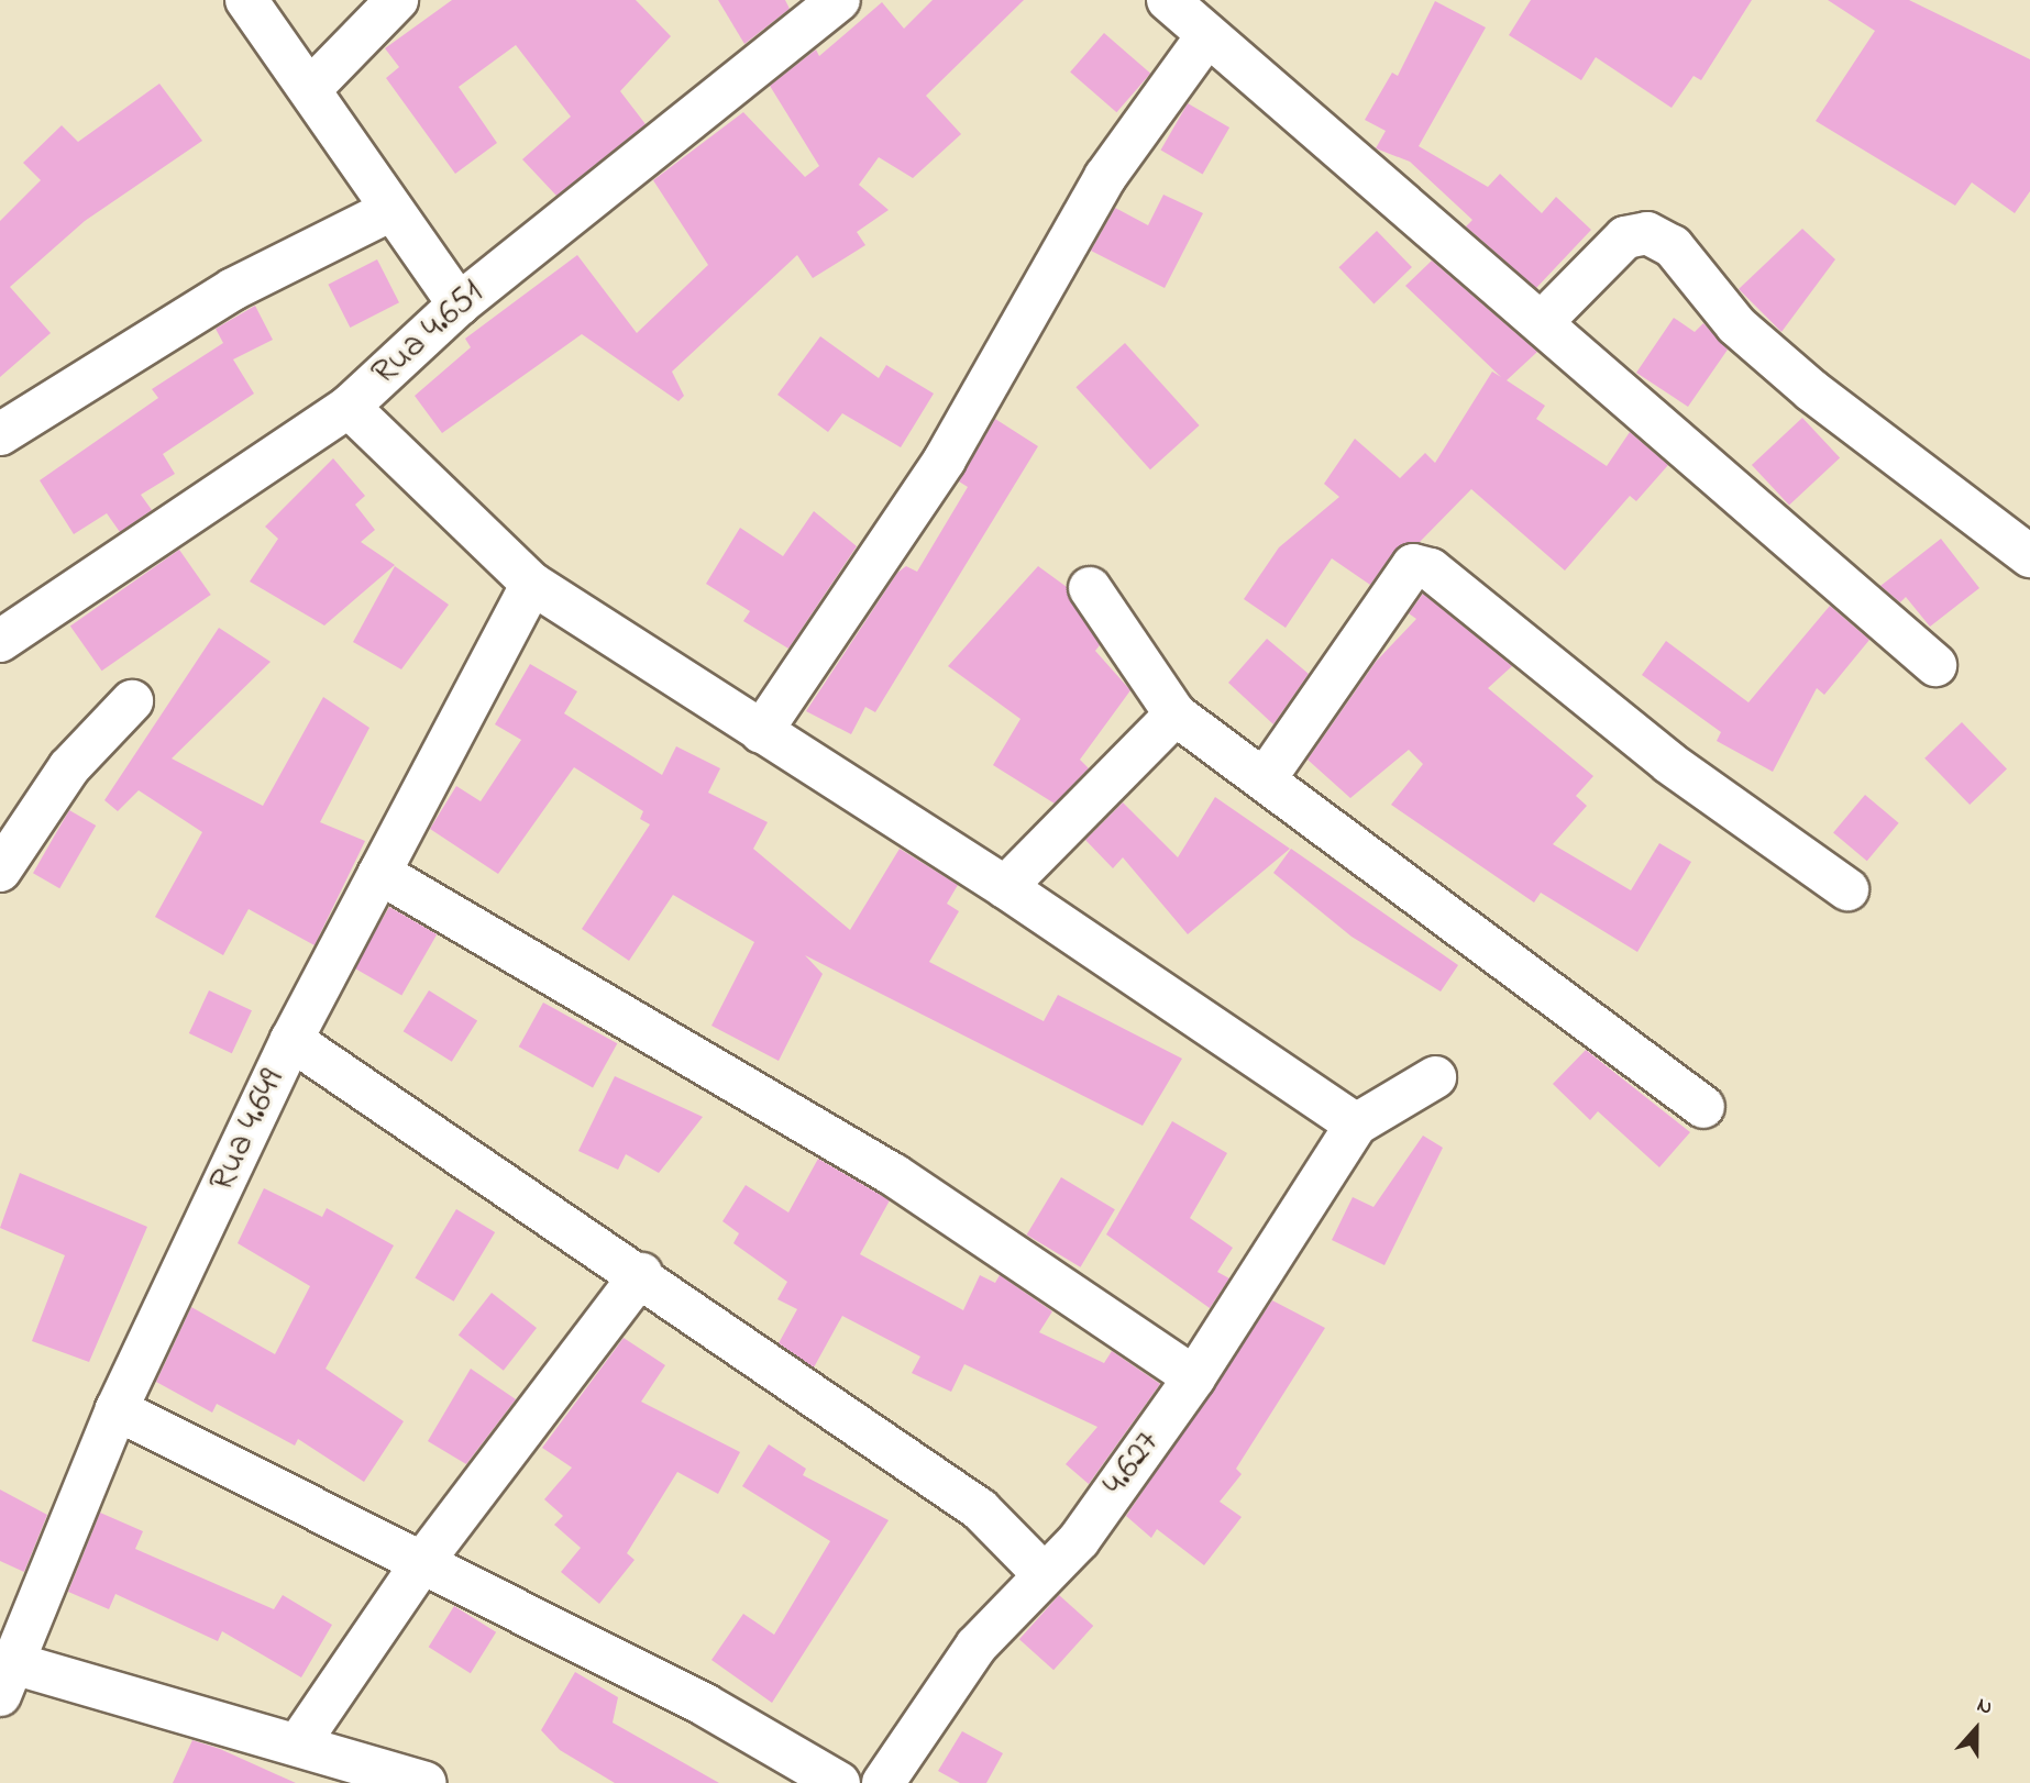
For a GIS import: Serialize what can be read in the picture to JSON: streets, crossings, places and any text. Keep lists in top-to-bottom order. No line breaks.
{"streets":{"street":["Rua 4.651","Rua 4.649","4.627"]},"north":"top"}
